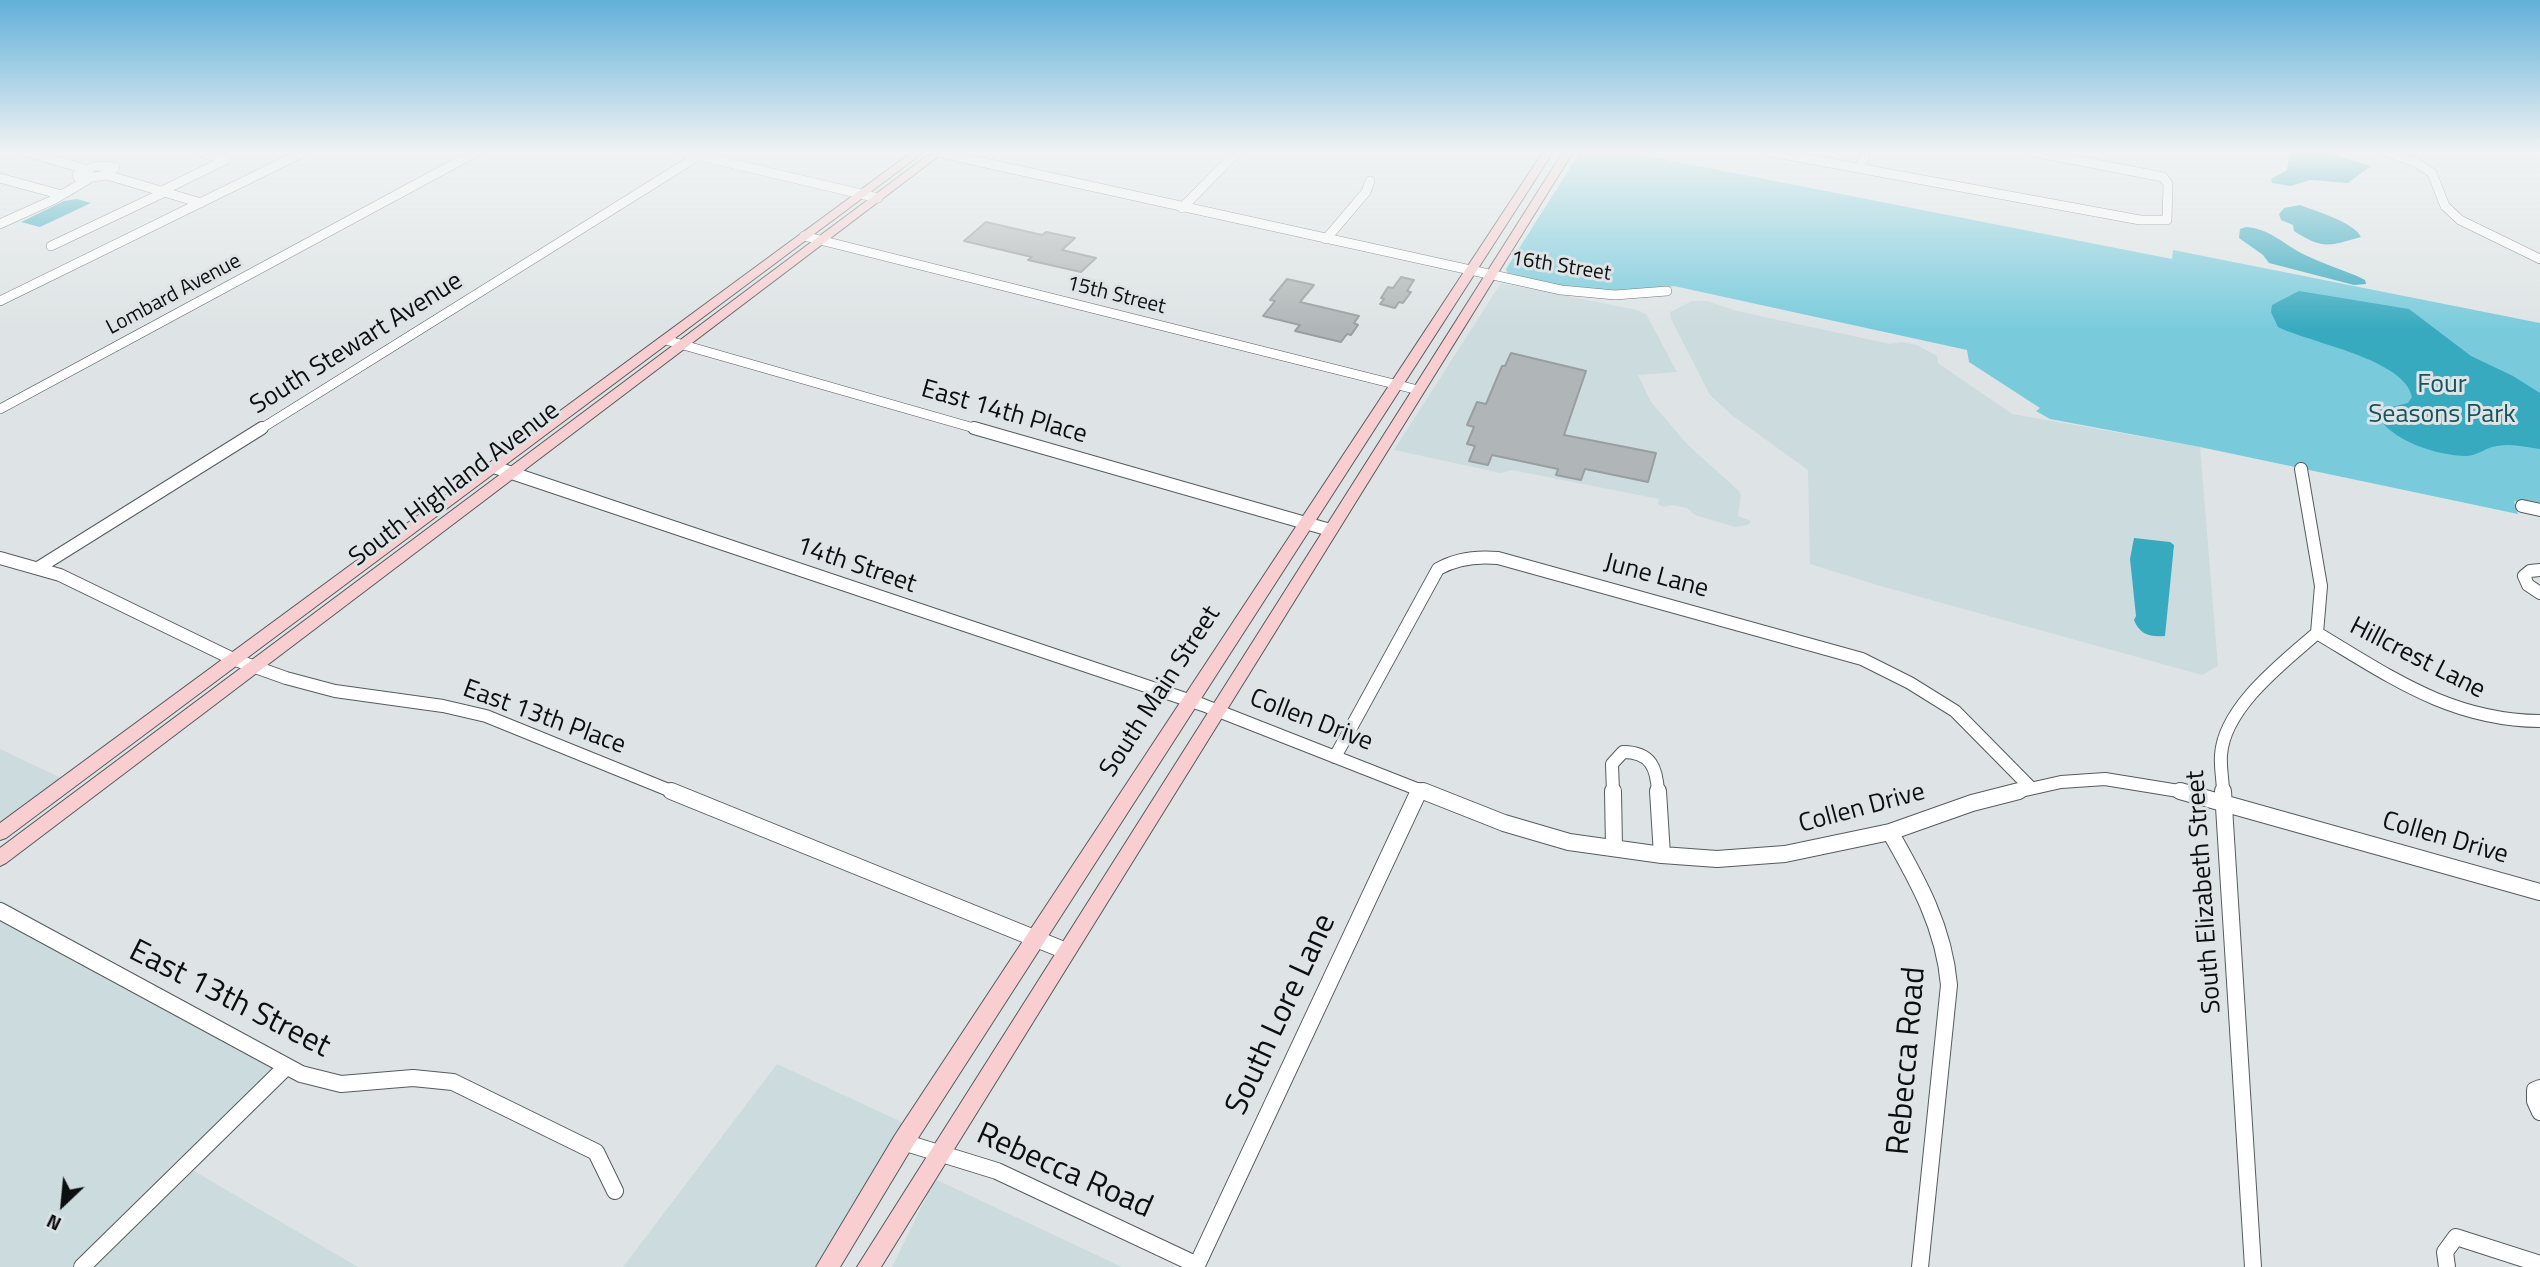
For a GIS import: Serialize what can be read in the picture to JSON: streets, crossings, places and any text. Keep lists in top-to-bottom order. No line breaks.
{"streets":{"street":["16th Street","Lombard Avenue","15th Street","South Stewart Avenue","East 14th Place","South Highland Avenue","14th Street","June Lane","Hillcrest Lane","South Main Street","East 13th Place","Collen Drive","South Elizabeth Street","East 13th Street","South Lore Lane","Rebecca Road"]},"crossings":[["16th Street","South Main Street"],["15th Street","South Highland Avenue"],["15th Street","South Main Street"],["South Stewart Avenue","East 13th Place"],["East 14th Place","South Highland Avenue"],["East 14th Place","South Main Street"],["South Highland Avenue","14th Street"],["South Highland Avenue","East 13th Place"],["14th Street","South Main Street"],["14th Street","Collen Drive"],["June Lane","Collen Drive"],["Hillcrest Lane","South Elizabeth Street"],["South Main Street","East 13th Place"],["South Main Street","Collen Drive"],["South Main Street","Rebecca Road"],["Collen Drive","South Elizabeth Street"],["Collen Drive","South Lore Lane"],["Collen Drive","Rebecca Road"],["South Lore Lane","Rebecca Road"]],"parks":["Four Seasons Park"],"north":"bottom left"}
